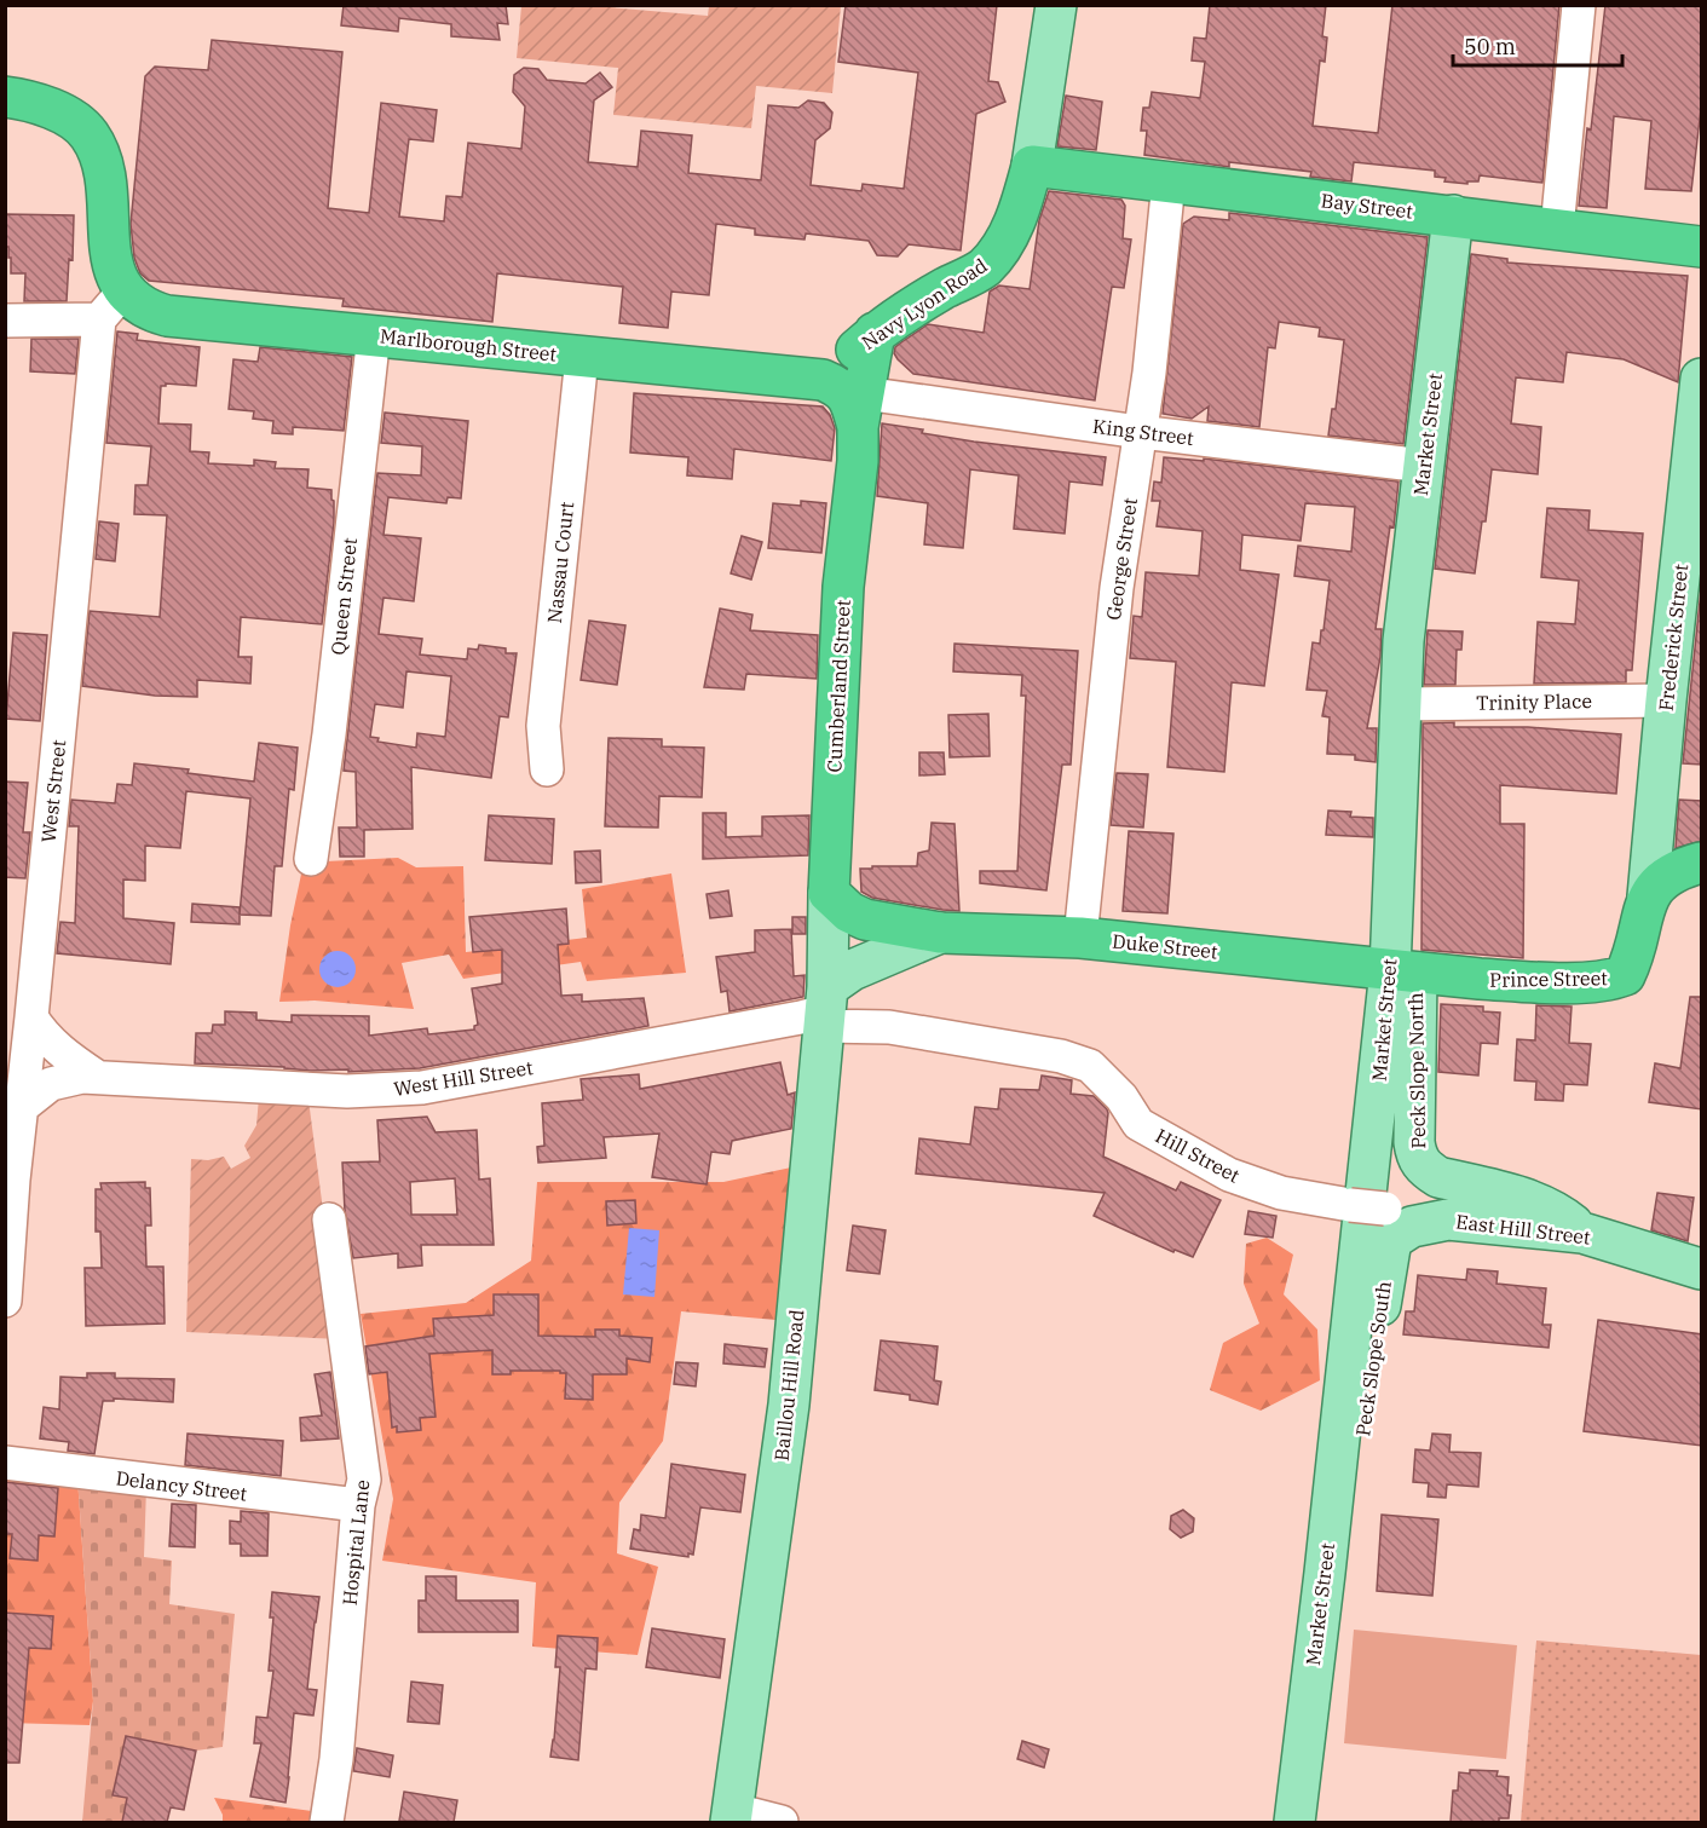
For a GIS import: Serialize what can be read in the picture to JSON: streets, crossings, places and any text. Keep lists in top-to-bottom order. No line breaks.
{"streets":{"highway":["Bay Street","Navy Lyon Road","Marlborough Street","Cumberland Street","Duke Street","Prince Street"],"main road":["Market Street","Frederick Street","Peck Slope North","East Hill Street","Peck Slope South","Baillou Hill Road"],"street":["King Street","George Street","Nassau Court","Queen Street","Trinity Place","West Street","West Hill Street","Hill Street","Delancy Street","Hospital Lane"]},"crossings":[["Bay Street","Navy Lyon Road"],["Bay Street","Market Street"],["Bay Street","George Street"],["Navy Lyon Road","Marlborough Street"],["Navy Lyon Road","Cumberland Street"],["Marlborough Street","Nassau Court"],["Marlborough Street","Queen Street"],["Marlborough Street","Cumberland Street"],["King Street","Market Street"],["King Street","George Street"],["King Street","Cumberland Street"],["Market Street","Trinity Place"],["Market Street","Duke Street"],["Market Street","Prince Street"],["Market Street","Peck Slope North"],["Market Street","Peck Slope South"],["George Street","Duke Street"],["Frederick Street","Trinity Place"],["Frederick Street","Prince Street"],["Cumberland Street","Duke Street"],["Cumberland Street","Baillou Hill Road"],["West Street","West Hill Street"],["Duke Street","Prince Street"],["Duke Street","Peck Slope North"],["Duke Street","West Hill Street"],["Duke Street","Hill Street"],["Duke Street","Baillou Hill Road"],["Prince Street","Peck Slope North"],["Peck Slope North","East Hill Street"],["West Hill Street","Hill Street"],["West Hill Street","Baillou Hill Road"],["Hill Street","East Hill Street"],["Hill Street","Baillou Hill Road"],["East Hill Street","Peck Slope South"],["Delancy Street","Hospital Lane"]],"scale_bar":"50 m"}
